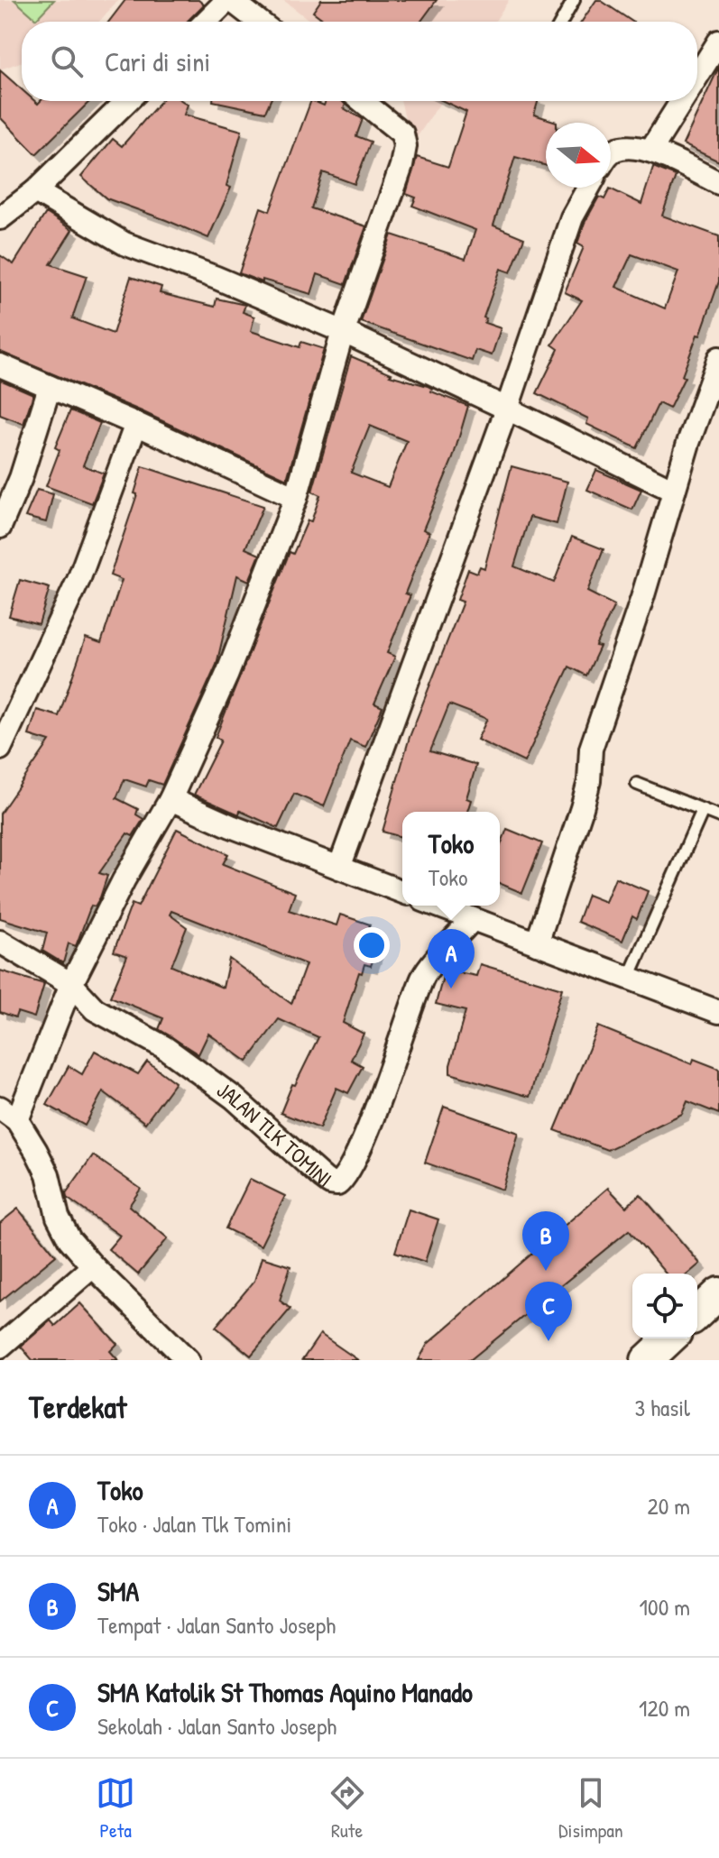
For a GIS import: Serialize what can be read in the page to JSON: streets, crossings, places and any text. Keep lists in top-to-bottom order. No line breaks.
{"streets":{"street":["JALAN TLK TOMINI"]},"north":"right","page":{"search":"Cari di sini","popup":["Toko","Toko"],"pins":["A","B","C"],"heading":["Terdekat","3 hasil"],"list":[{"mark":"A","name":"Toko","note":"Toko · Jalan Tlk Tomini","value":"20 m"},{"mark":"B","name":"SMA","note":"Tempat · Jalan Santo Joseph","value":"100 m"},{"mark":"C","name":"SMA Katolik St Thomas Aquino Manado","note":"Sekolah · Jalan Santo Joseph","value":"120 m"}],"nav":["Peta","Rute","Disimpan"]}}
